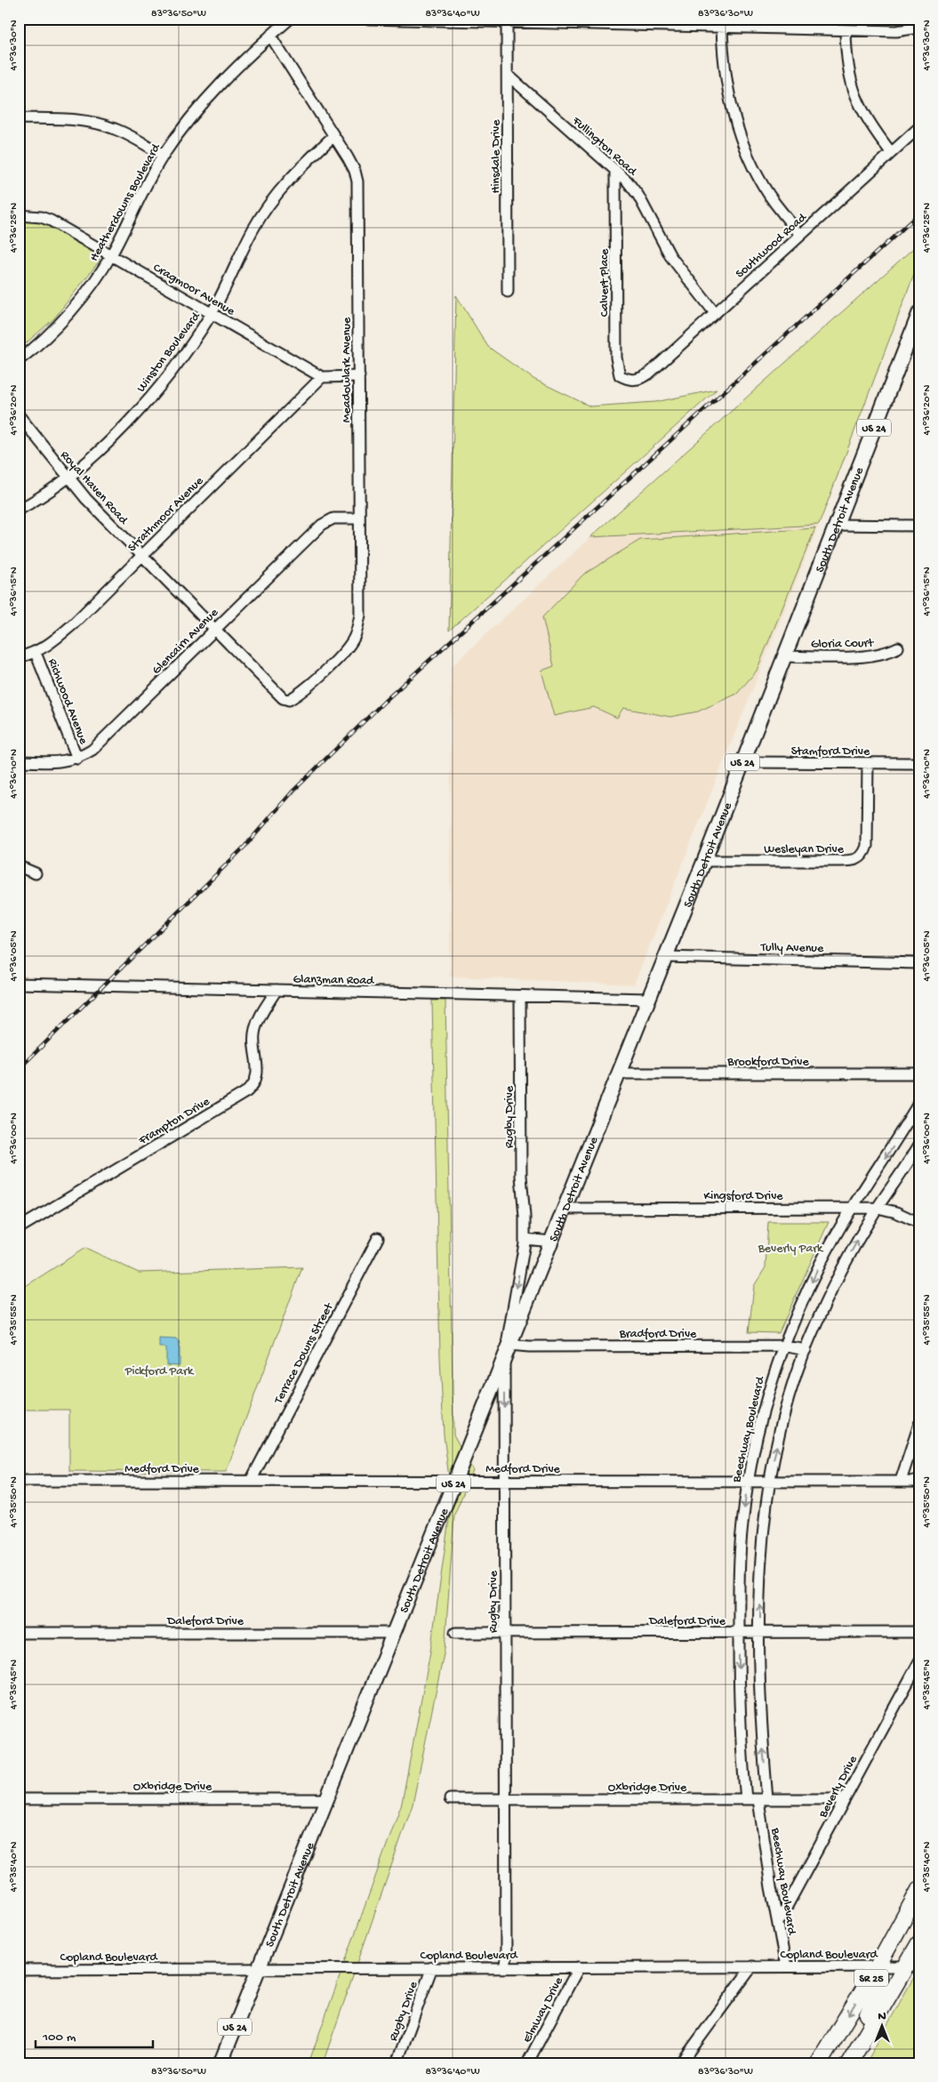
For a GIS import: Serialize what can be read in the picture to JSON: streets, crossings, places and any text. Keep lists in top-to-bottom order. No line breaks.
{"streets":{"highway":["SR 25"],"main road":["US 24","South Detroit Avenue"],"street":["Fullington Road","Hinsdale Drive","Heatherdowns Boulevard","Southwood Road","Calvert Place","Cragmoor Avenue","Winston Boulevard","Meadowlark Avenue","Royal Haven Road","Strathmoor Avenue","Glencairn Avenue","Gloria Court","Richwood Avenue","Stamford Drive","Wesleyan Drive","Tully Avenue","Glanzman Road","Brookford Drive","Rugby Drive","Frampton Drive","Kingsford Drive","Bradford Drive","Terrace Downs Street","Beechway Boulevard","Medford Drive","Daleford Drive","Oxbridge Drive","Beverly Drive","Copland Boulevard","Elmway Drive"]},"crossings":[["Fullington Road","Hinsdale Drive"],["Fullington Road","Southwood Road"],["Fullington Road","Calvert Place"],["Heatherdowns Boulevard","Cragmoor Avenue"],["Heatherdowns Boulevard","Meadowlark Avenue"],["Southwood Road","Calvert Place"],["Cragmoor Avenue","Winston Boulevard"],["Cragmoor Avenue","Strathmoor Avenue"],["Winston Boulevard","Meadowlark Avenue"],["Winston Boulevard","Royal Haven Road"],["Meadowlark Avenue","Royal Haven Road"],["Meadowlark Avenue","Glencairn Avenue"],["Royal Haven Road","Strathmoor Avenue"],["Royal Haven Road","Glencairn Avenue"],["Strathmoor Avenue","Richwood Avenue"],["South Detroit Avenue","Gloria Court"],["South Detroit Avenue","Stamford Drive"],["South Detroit Avenue","Wesleyan Drive"],["South Detroit Avenue","Tully Avenue"],["South Detroit Avenue","Glanzman Road"],["South Detroit Avenue","Brookford Drive"],["South Detroit Avenue","Rugby Drive"],["South Detroit Avenue","Kingsford Drive"],["South Detroit Avenue","Bradford Drive"],["South Detroit Avenue","Medford Drive"],["South Detroit Avenue","Daleford Drive"],["South Detroit Avenue","Oxbridge Drive"],["South Detroit Avenue","Copland Boulevard"],["Glencairn Avenue","Richwood Avenue"],["Stamford Drive","Wesleyan Drive"],["Glanzman Road","Rugby Drive"],["Glanzman Road","Frampton Drive"],["Rugby Drive","Medford Drive"],["Rugby Drive","Daleford Drive"],["Rugby Drive","Oxbridge Drive"],["Rugby Drive","Copland Boulevard"],["Kingsford Drive","Beechway Boulevard"],["Bradford Drive","Beechway Boulevard"],["Terrace Downs Street","Medford Drive"],["Beechway Boulevard","Medford Drive"],["Beechway Boulevard","Daleford Drive"],["Beechway Boulevard","Oxbridge Drive"],["Beechway Boulevard","Beverly Drive"],["Beechway Boulevard","Copland Boulevard"],["Oxbridge Drive","Beverly Drive"],["Copland Boulevard","SR 25"],["Copland Boulevard","Elmway Drive"]],"parks":["Beverly Park","Pickford Park"],"scale_bar":"100 m","north":"top","coordinates":["83°36'50\"W","83°36'40\"W","83°36'30\"W","41°36'30\"N","41°36'25\"N","41°36'20\"N","41°36'15\"N","41°36'10\"N","41°36'05\"N","41°36'00\"N","41°35'55\"N","41°35'50\"N","41°35'45\"N","41°35'40\"N"]}
